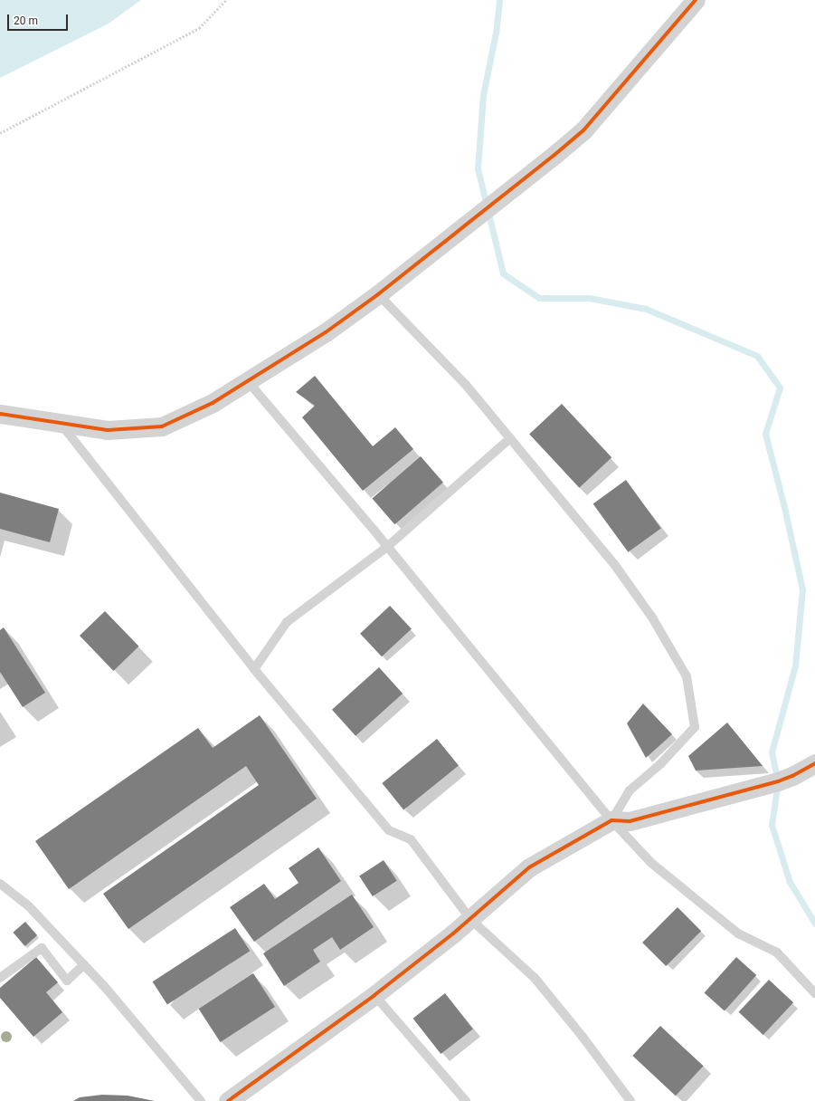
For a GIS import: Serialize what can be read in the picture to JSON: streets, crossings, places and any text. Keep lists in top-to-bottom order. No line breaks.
{"scale_bar":"20 m"}
